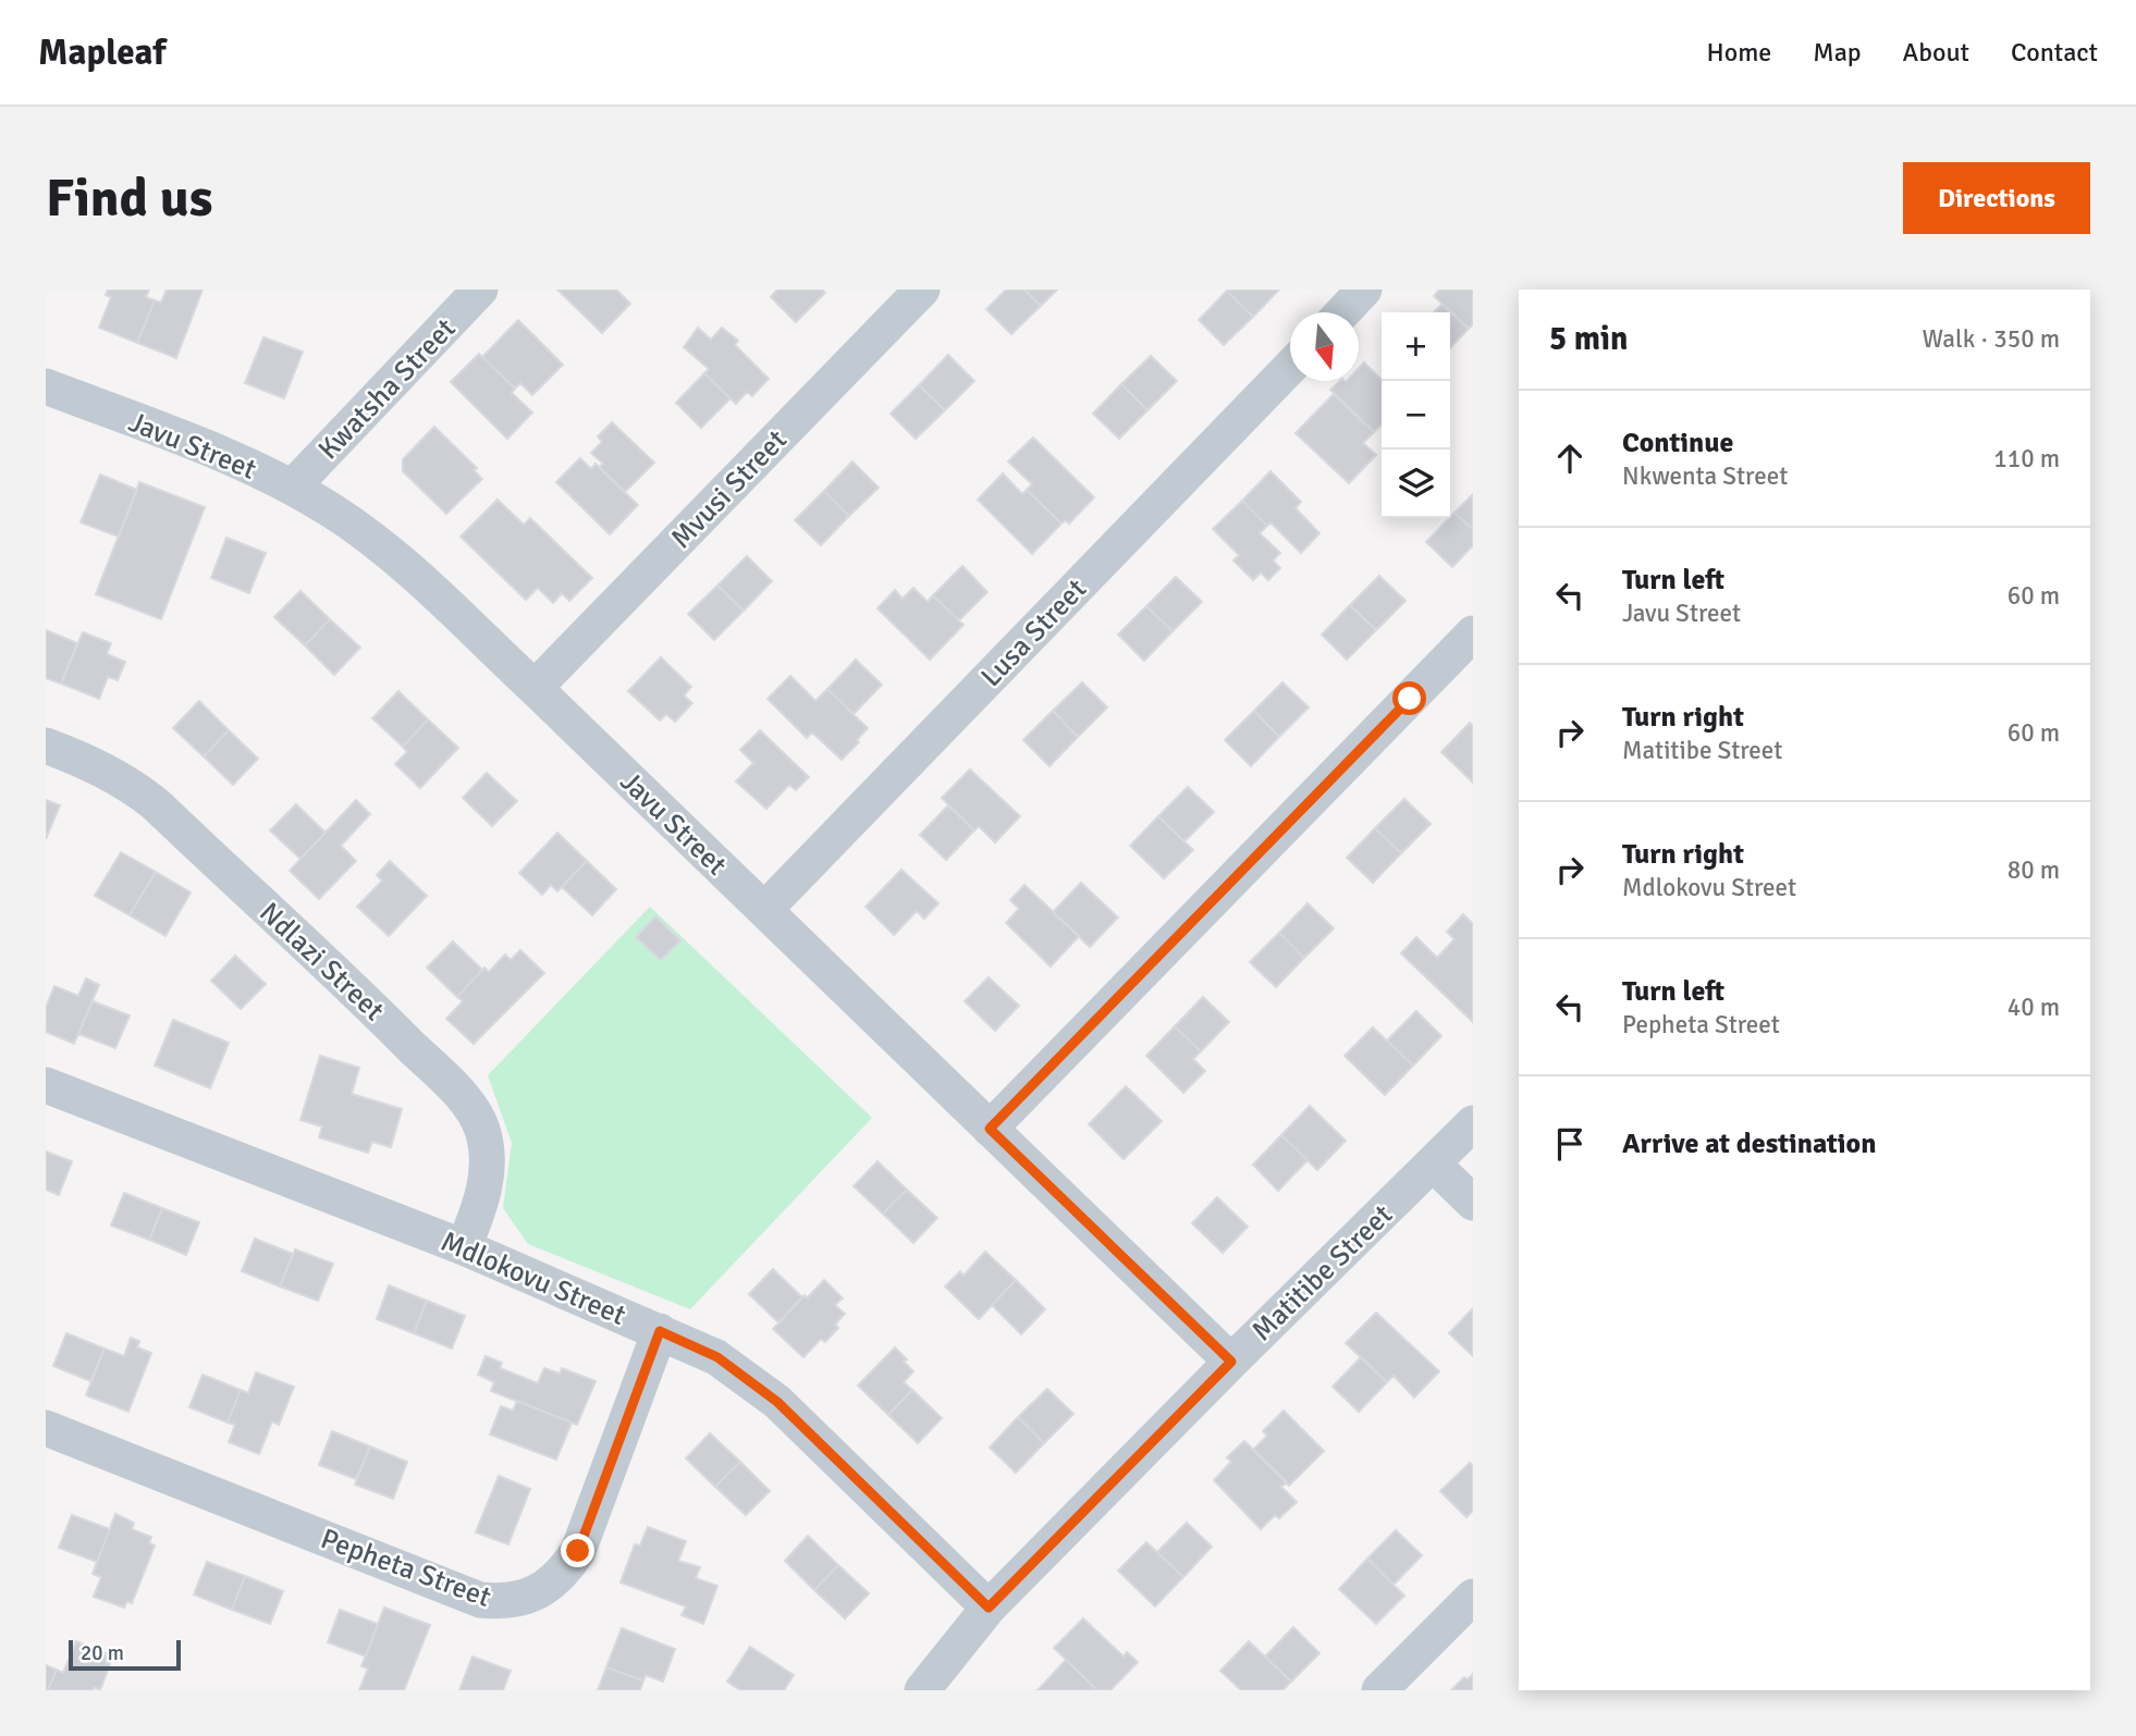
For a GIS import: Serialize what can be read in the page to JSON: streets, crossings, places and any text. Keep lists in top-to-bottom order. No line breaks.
{"streets":{"street":["Kwatsha Street","Javu Street","Mvusi Street","Lusa Street","Ndlazi Street","Matitibe Street","Mdlokovu Street","Pepheta Street"]},"crossings":[["Kwatsha Street","Javu Street"],["Javu Street","Mvusi Street"],["Javu Street","Lusa Street"],["Javu Street","Matitibe Street"],["Ndlazi Street","Mdlokovu Street"],["Matitibe Street","Mdlokovu Street"],["Mdlokovu Street","Pepheta Street"]],"scale_bar":"20 m","north":"bottom","page":{"header":"Mapleaf","nav":["Home","Map","About","Contact"],"buttons":"Directions","title":"Find us","heading":["5 min","Walk · 350 m"],"map_buttons":["+","−"],"list":[["Continue","Nkwenta Street","110 m"],["Turn left","Javu Street","60 m"],["Turn right","Matitibe Street","60 m"],["Turn right","Mdlokovu Street","80 m"],["Turn left","Pepheta Street","40 m"],"Arrive at destination"],"scale":"20 m"}}
